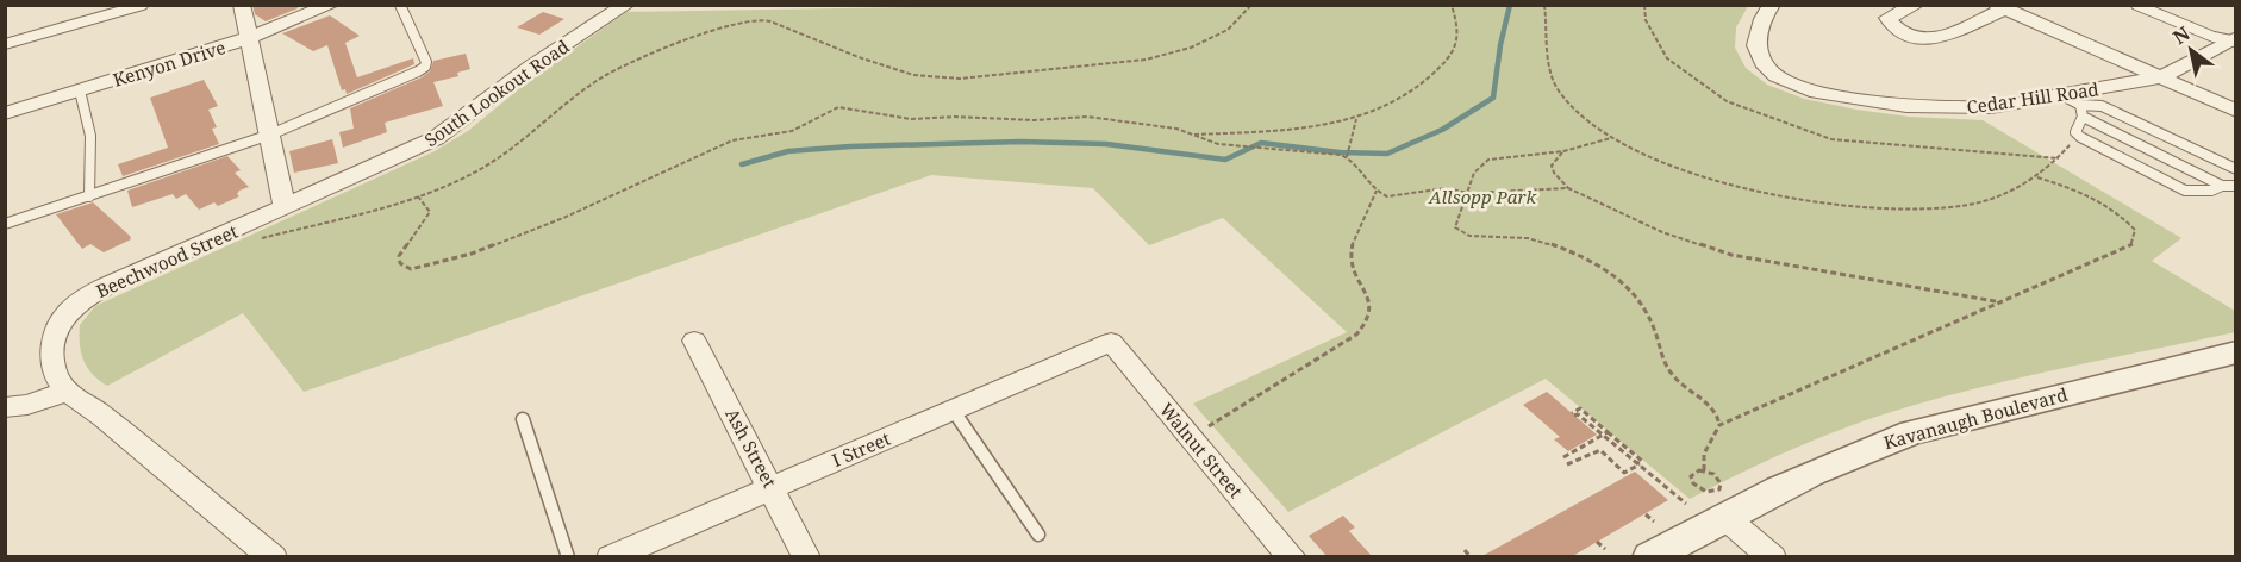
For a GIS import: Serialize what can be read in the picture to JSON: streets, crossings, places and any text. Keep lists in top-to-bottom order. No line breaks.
{"streets":{"street":["Kenyon Drive","South Lookout Road","Cedar Hill Road","Beechwood Street","Kavanaugh Boulevard","Ash Street","I Street","Walnut Street"]},"crossings":[["South Lookout Road","Beechwood Street"],["Ash Street","I Street"],["I Street","Walnut Street"]],"parks":["Allsopp Park"],"north":"top left"}
